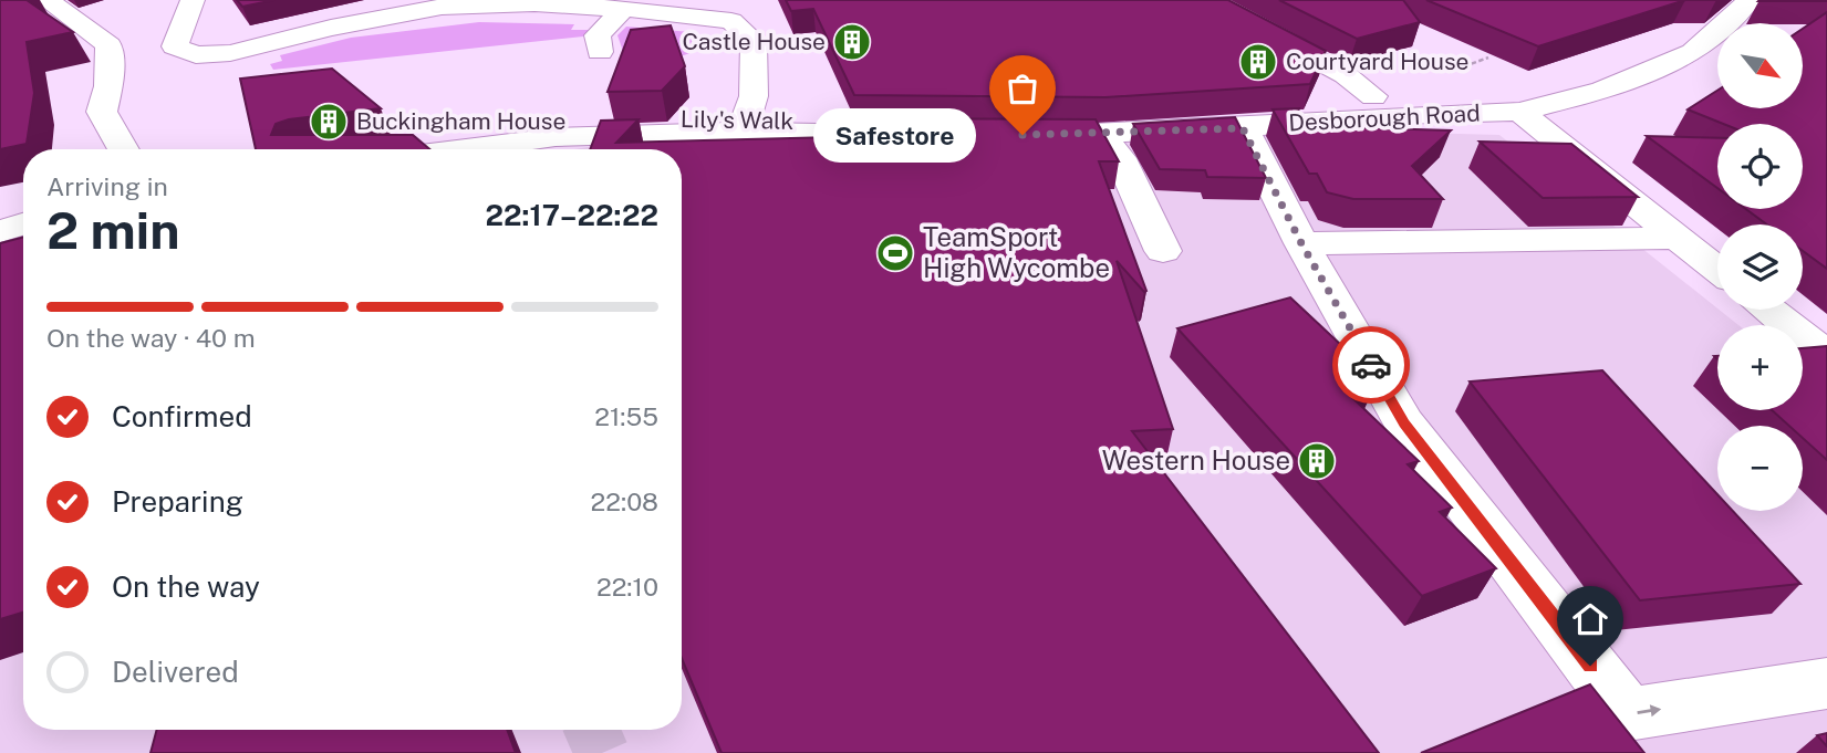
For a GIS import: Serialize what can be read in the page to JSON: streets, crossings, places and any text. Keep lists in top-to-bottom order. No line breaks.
{"streets":{"street":["Desborough Road","Lily's Walk"]},"places":{"building":["Castle House","Courtyard House","Buckingham House","Western House"],"other":["Safestore"],"sports":["TeamSport High Wycombe"]},"north":"bottom right","page":{"map_buttons":["+","−"],"bubble":"Safestore","heading":["2 min","Arriving in","22:17–22:22"],"bar":"On the way · 40 m","list":[["Confirmed","21:55"],["Preparing","22:08"],["On the way","22:10"],"Delivered"]}}
